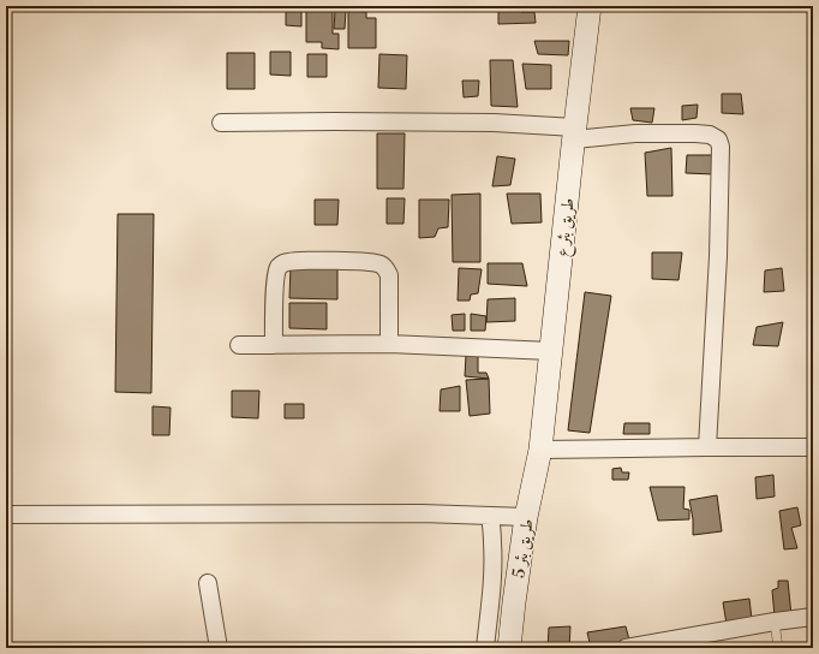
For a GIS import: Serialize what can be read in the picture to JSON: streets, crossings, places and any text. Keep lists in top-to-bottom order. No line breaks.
{"streets":{"street":["طريق بئر ع","طريق بئر 5"]},"crossings":[["طريق بئر ع","طريق بئر 5"]]}
